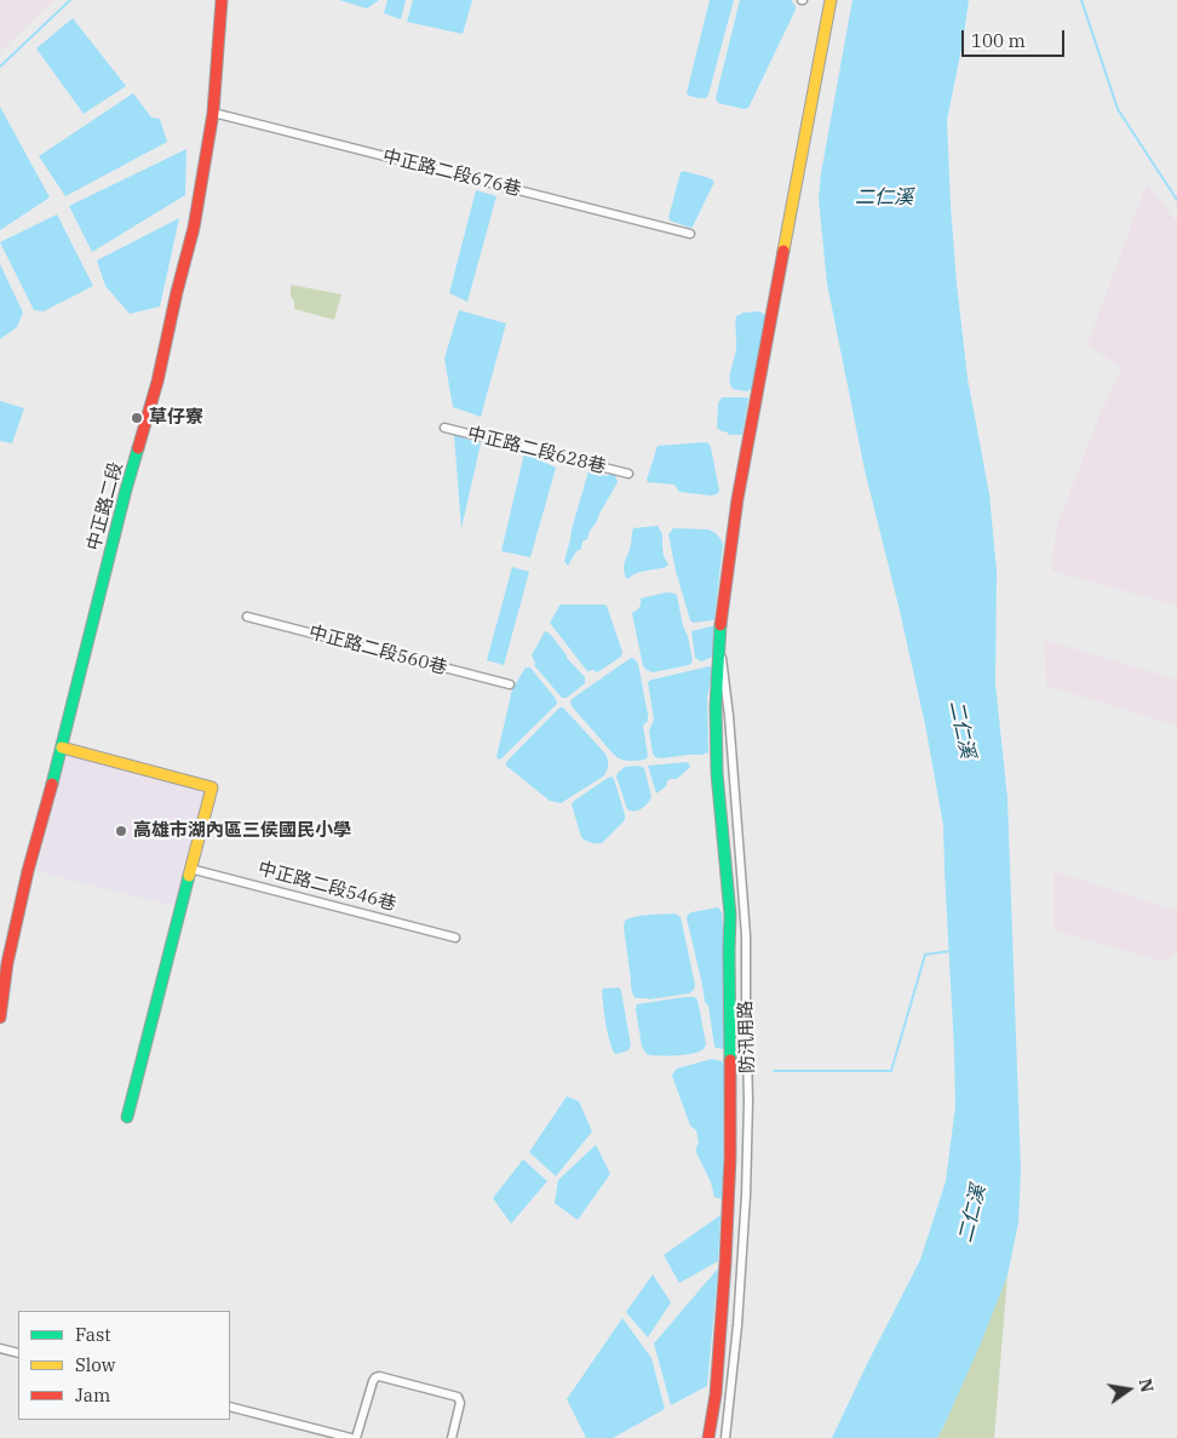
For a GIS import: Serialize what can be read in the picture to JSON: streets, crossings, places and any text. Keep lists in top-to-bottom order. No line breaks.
{"streets":{"street":["中正路二段676巷","中正路二段628巷","中正路二段","中正路二段560巷","中正路二段546巷","防汛用路"]},"crossings":[["中正路二段676巷","中正路二段"]],"water":["二仁溪"],"places":["草仔寮","高雄市湖內區三侯國民小學"],"legend":["Fast","Slow","Jam"],"scale_bar":"100 m","north":"right"}
